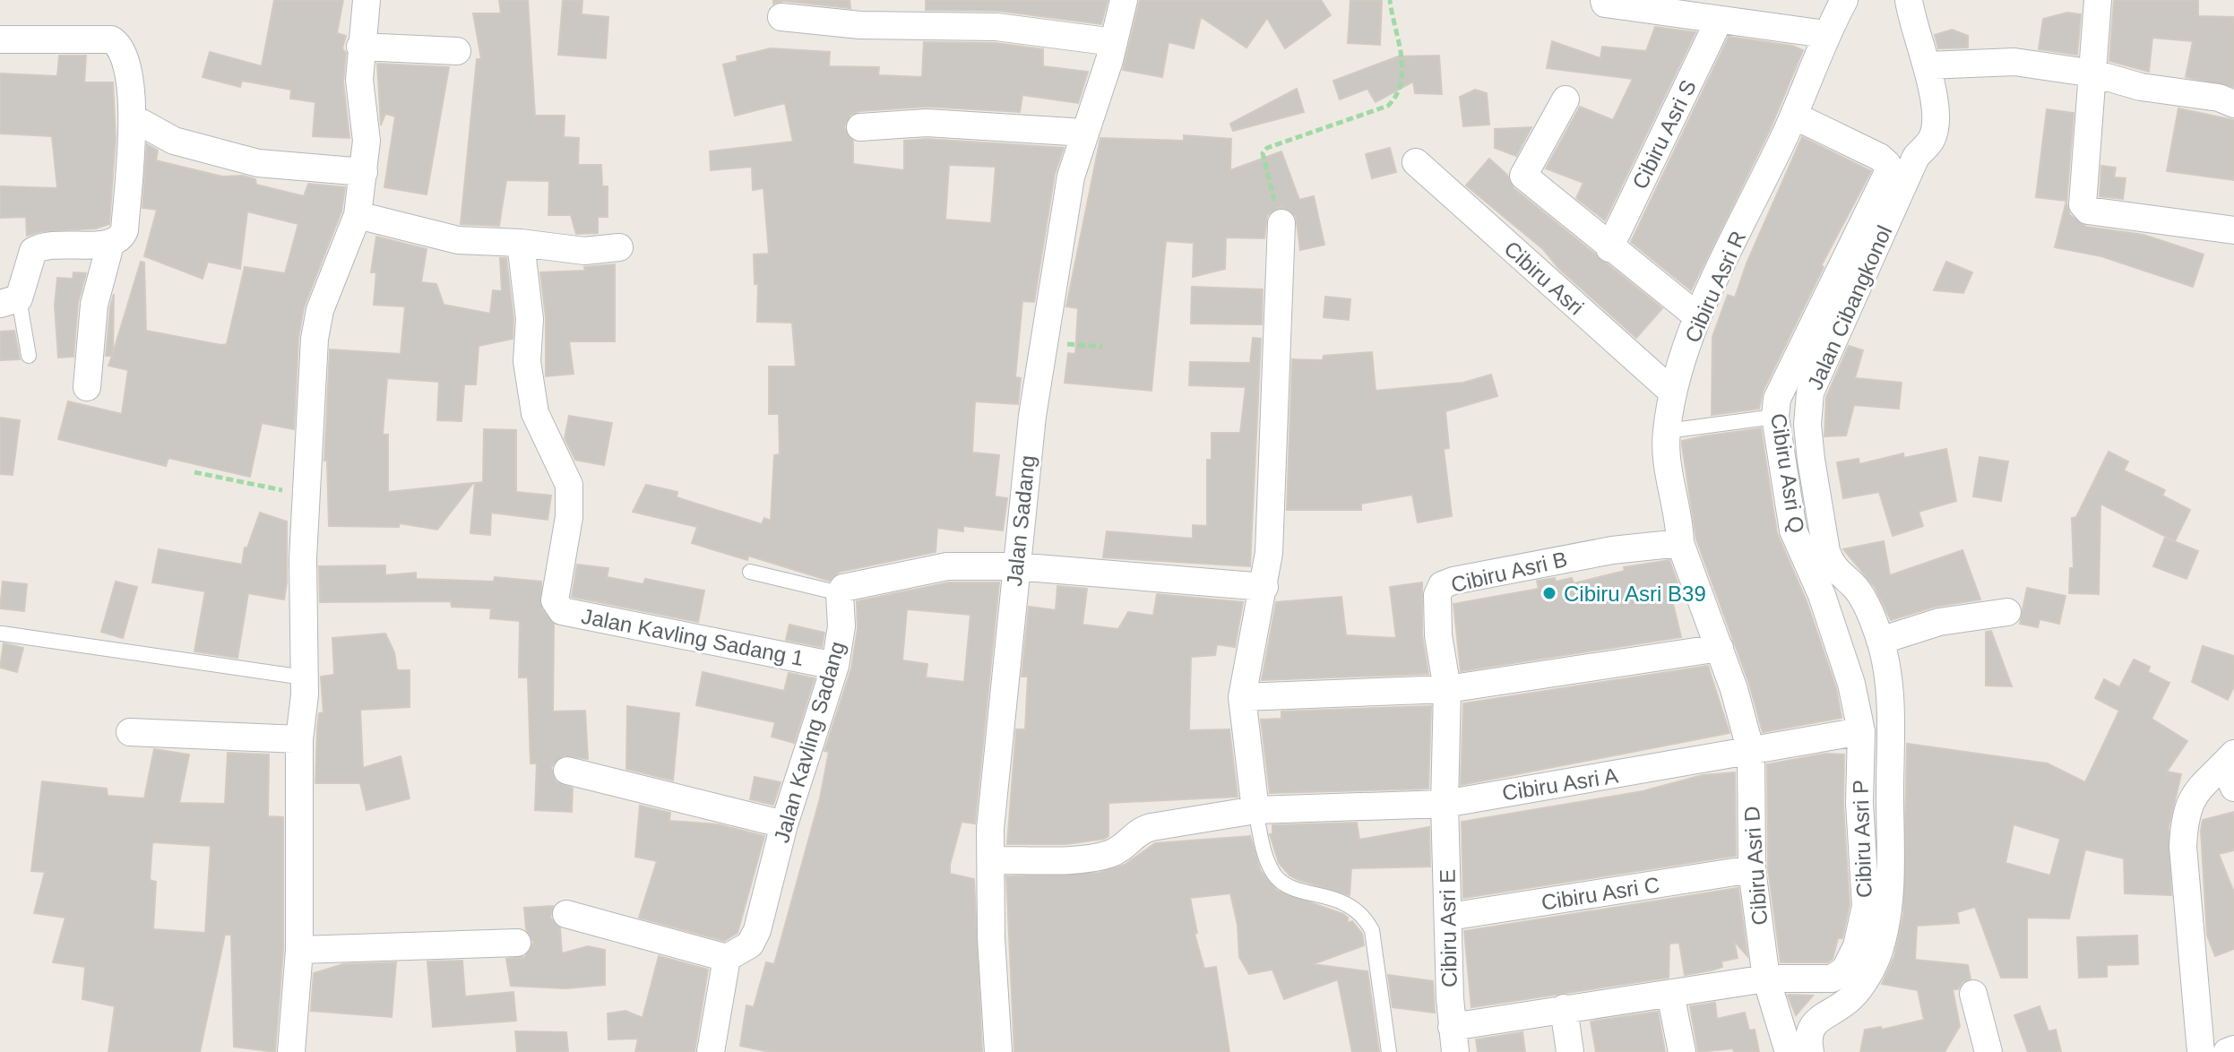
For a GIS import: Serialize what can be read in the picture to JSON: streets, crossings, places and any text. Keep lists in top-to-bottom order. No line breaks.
{"streets":{"street":["Cibiru Asri S","Cibiru Asri","Cibiru Asri R","Jalan Cibangkonol","Cibiru Asri Q","Jalan Sadang","Cibiru Asri B","Jalan Kavling Sadang 1","Jalan Kavling Sadang","Cibiru Asri A","Cibiru Asri P","Cibiru Asri D","Cibiru Asri C","Cibiru Asri E"]},"crossings":[["Cibiru Asri","Cibiru Asri R"],["Cibiru Asri R","Cibiru Asri Q"],["Cibiru Asri R","Cibiru Asri B"],["Cibiru Asri R","Cibiru Asri A"],["Cibiru Asri R","Cibiru Asri D"],["Cibiru Asri Q","Cibiru Asri A"],["Cibiru Asri Q","Cibiru Asri P"],["Jalan Sadang","Cibiru Asri A"],["Cibiru Asri B","Cibiru Asri A"],["Cibiru Asri B","Cibiru Asri E"],["Jalan Kavling Sadang 1","Jalan Kavling Sadang"],["Cibiru Asri A","Cibiru Asri P"],["Cibiru Asri A","Cibiru Asri D"],["Cibiru Asri A","Cibiru Asri E"],["Cibiru Asri P","Cibiru Asri D"],["Cibiru Asri D","Cibiru Asri C"],["Cibiru Asri C","Cibiru Asri E"]],"places":["Cibiru Asri B39"]}
